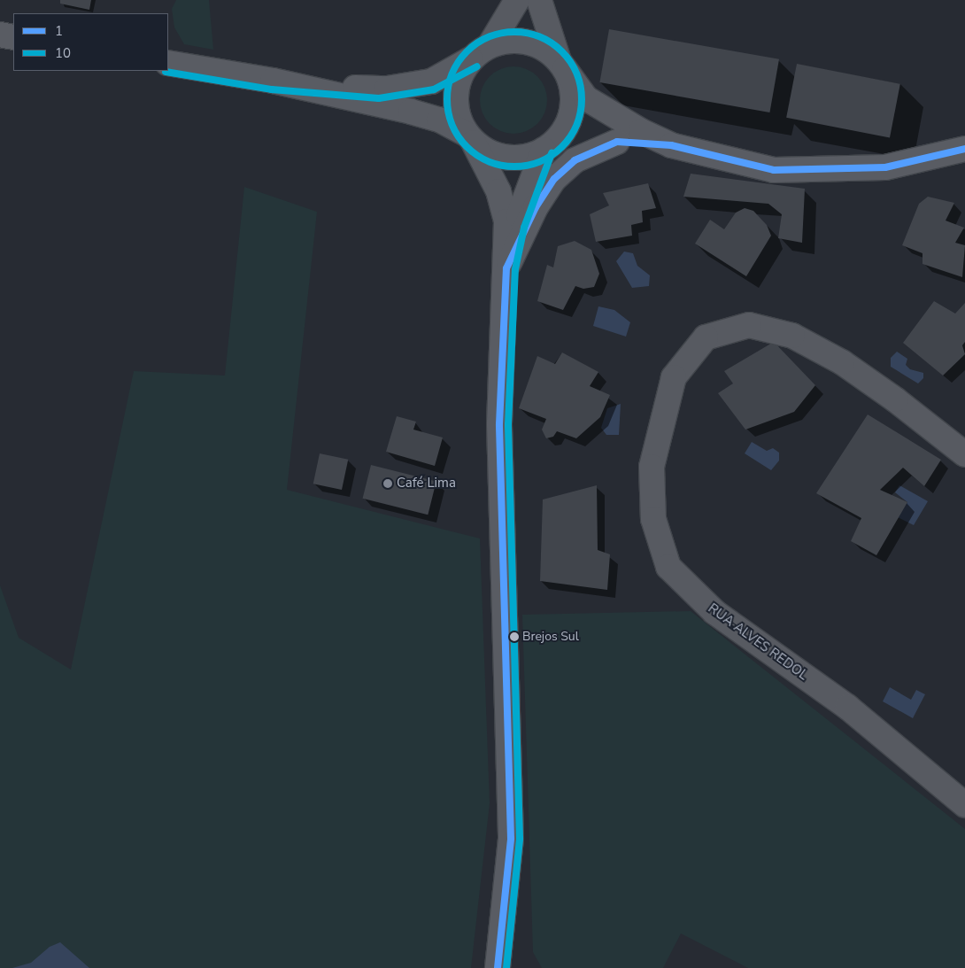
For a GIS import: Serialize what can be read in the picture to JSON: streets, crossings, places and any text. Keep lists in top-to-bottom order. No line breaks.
{"streets":{"street":["RUA ALVES REDOL"]},"places":["Café Lima","Brejos Sul"],"lines":["transit line 10","transit line 1"],"legend":["1","10"]}
